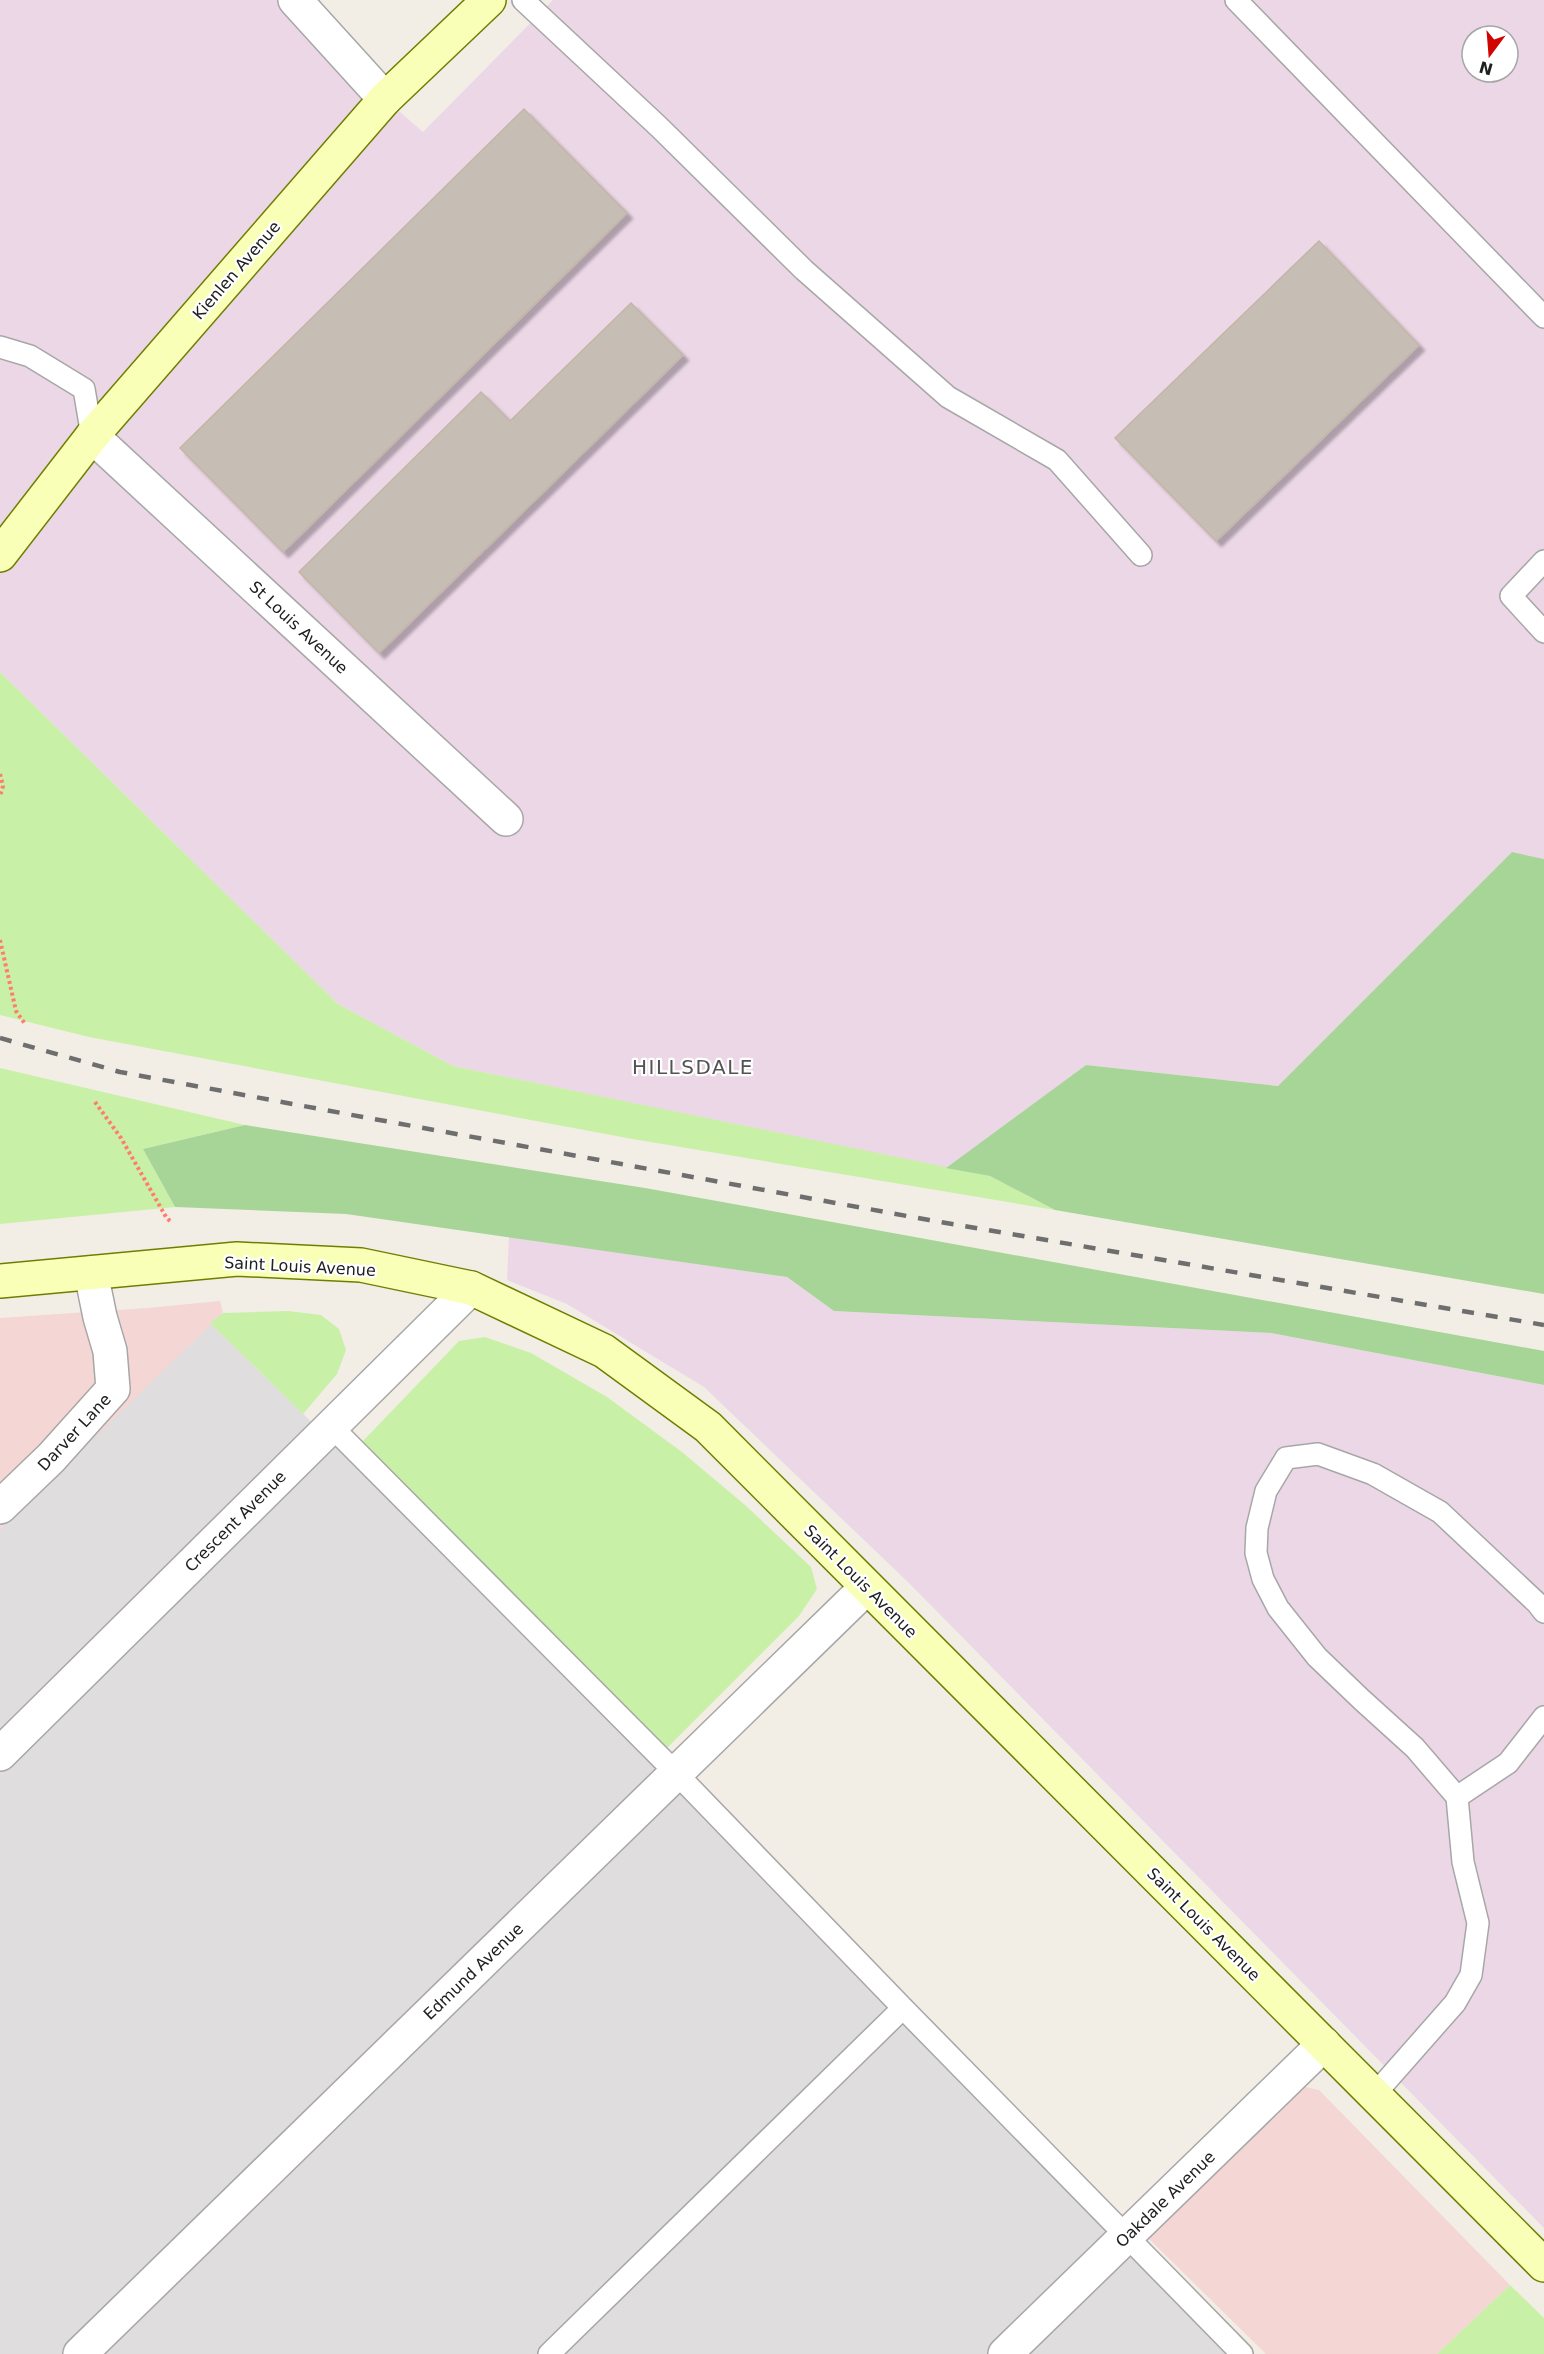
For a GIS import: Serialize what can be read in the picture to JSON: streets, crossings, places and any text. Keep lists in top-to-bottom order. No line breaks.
{"streets":{"street":["Kienlen Avenue","St Louis Avenue","Saint Louis Avenue","Darver Lane","Crescent Avenue","Edmund Avenue","Oakdale Avenue"]},"crossings":[["Kienlen Avenue","St Louis Avenue"],["Saint Louis Avenue","Darver Lane"],["Saint Louis Avenue","Crescent Avenue"],["Saint Louis Avenue","Edmund Avenue"],["Saint Louis Avenue","Oakdale Avenue"]],"districts":["HILLSDALE"],"north":"bottom"}
